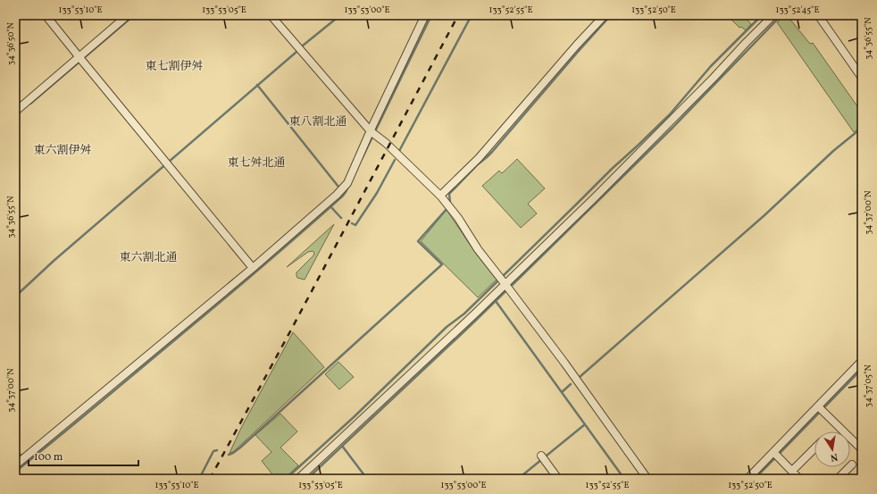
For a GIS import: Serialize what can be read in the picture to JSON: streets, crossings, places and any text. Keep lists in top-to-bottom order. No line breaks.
{"districts":["東七割伊舛","東八割北通","東六割伊舛","東七舛北通","東六割北通"],"scale_bar":"100 m","north":"bottom","coordinates":["133°53'10\"E","133°53'05\"E","133°53'00\"E","133°52'55\"E","133°52'50\"E","133°52'45\"E","34°36'55\"N","34°36'50\"N","34°37'00\"N","34°37'05\"N"]}
